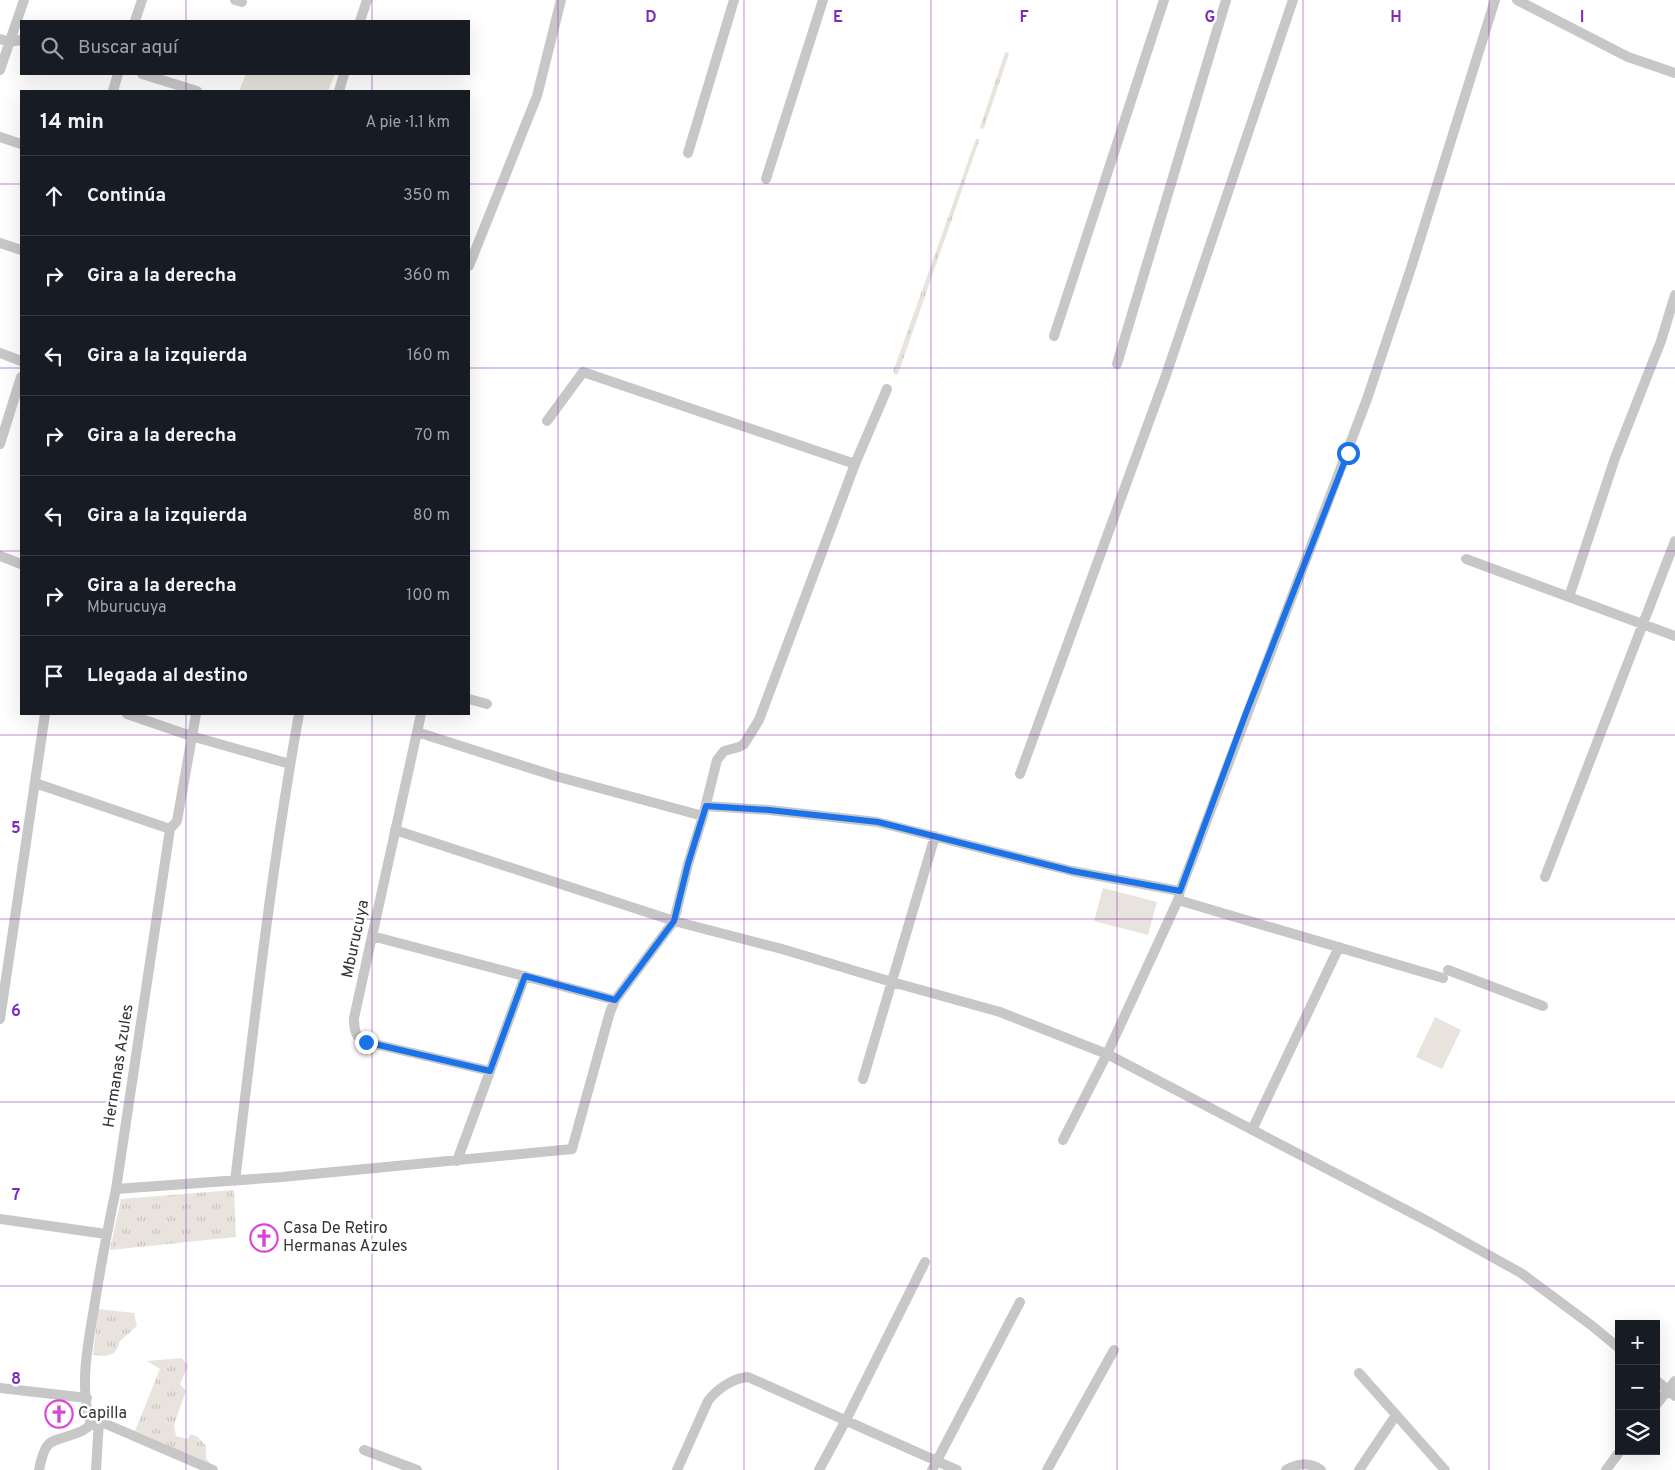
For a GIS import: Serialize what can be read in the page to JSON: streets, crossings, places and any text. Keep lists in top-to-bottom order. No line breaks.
{"streets":{"street":["Mburucuya","Hermanas Azules"]},"places":{"church":["Casa De Retiro Hermanas Azules","Capilla"]},"page":{"search":"Buscar aquí","heading":["14 min","A pie · 1.1 km"],"list":[["Continúa","350 m"],["Gira a la derecha","360 m"],["Gira a la izquierda","160 m"],["Gira a la derecha","70 m"],["Gira a la izquierda","80 m"],["Gira a la derecha","Mburucuya","100 m"],"Llegada al destino"],"map_buttons":["+","−"]},"grid":{"columns":["D","E","F","G","H","I"],"rows":["5","6","7","8"]}}
